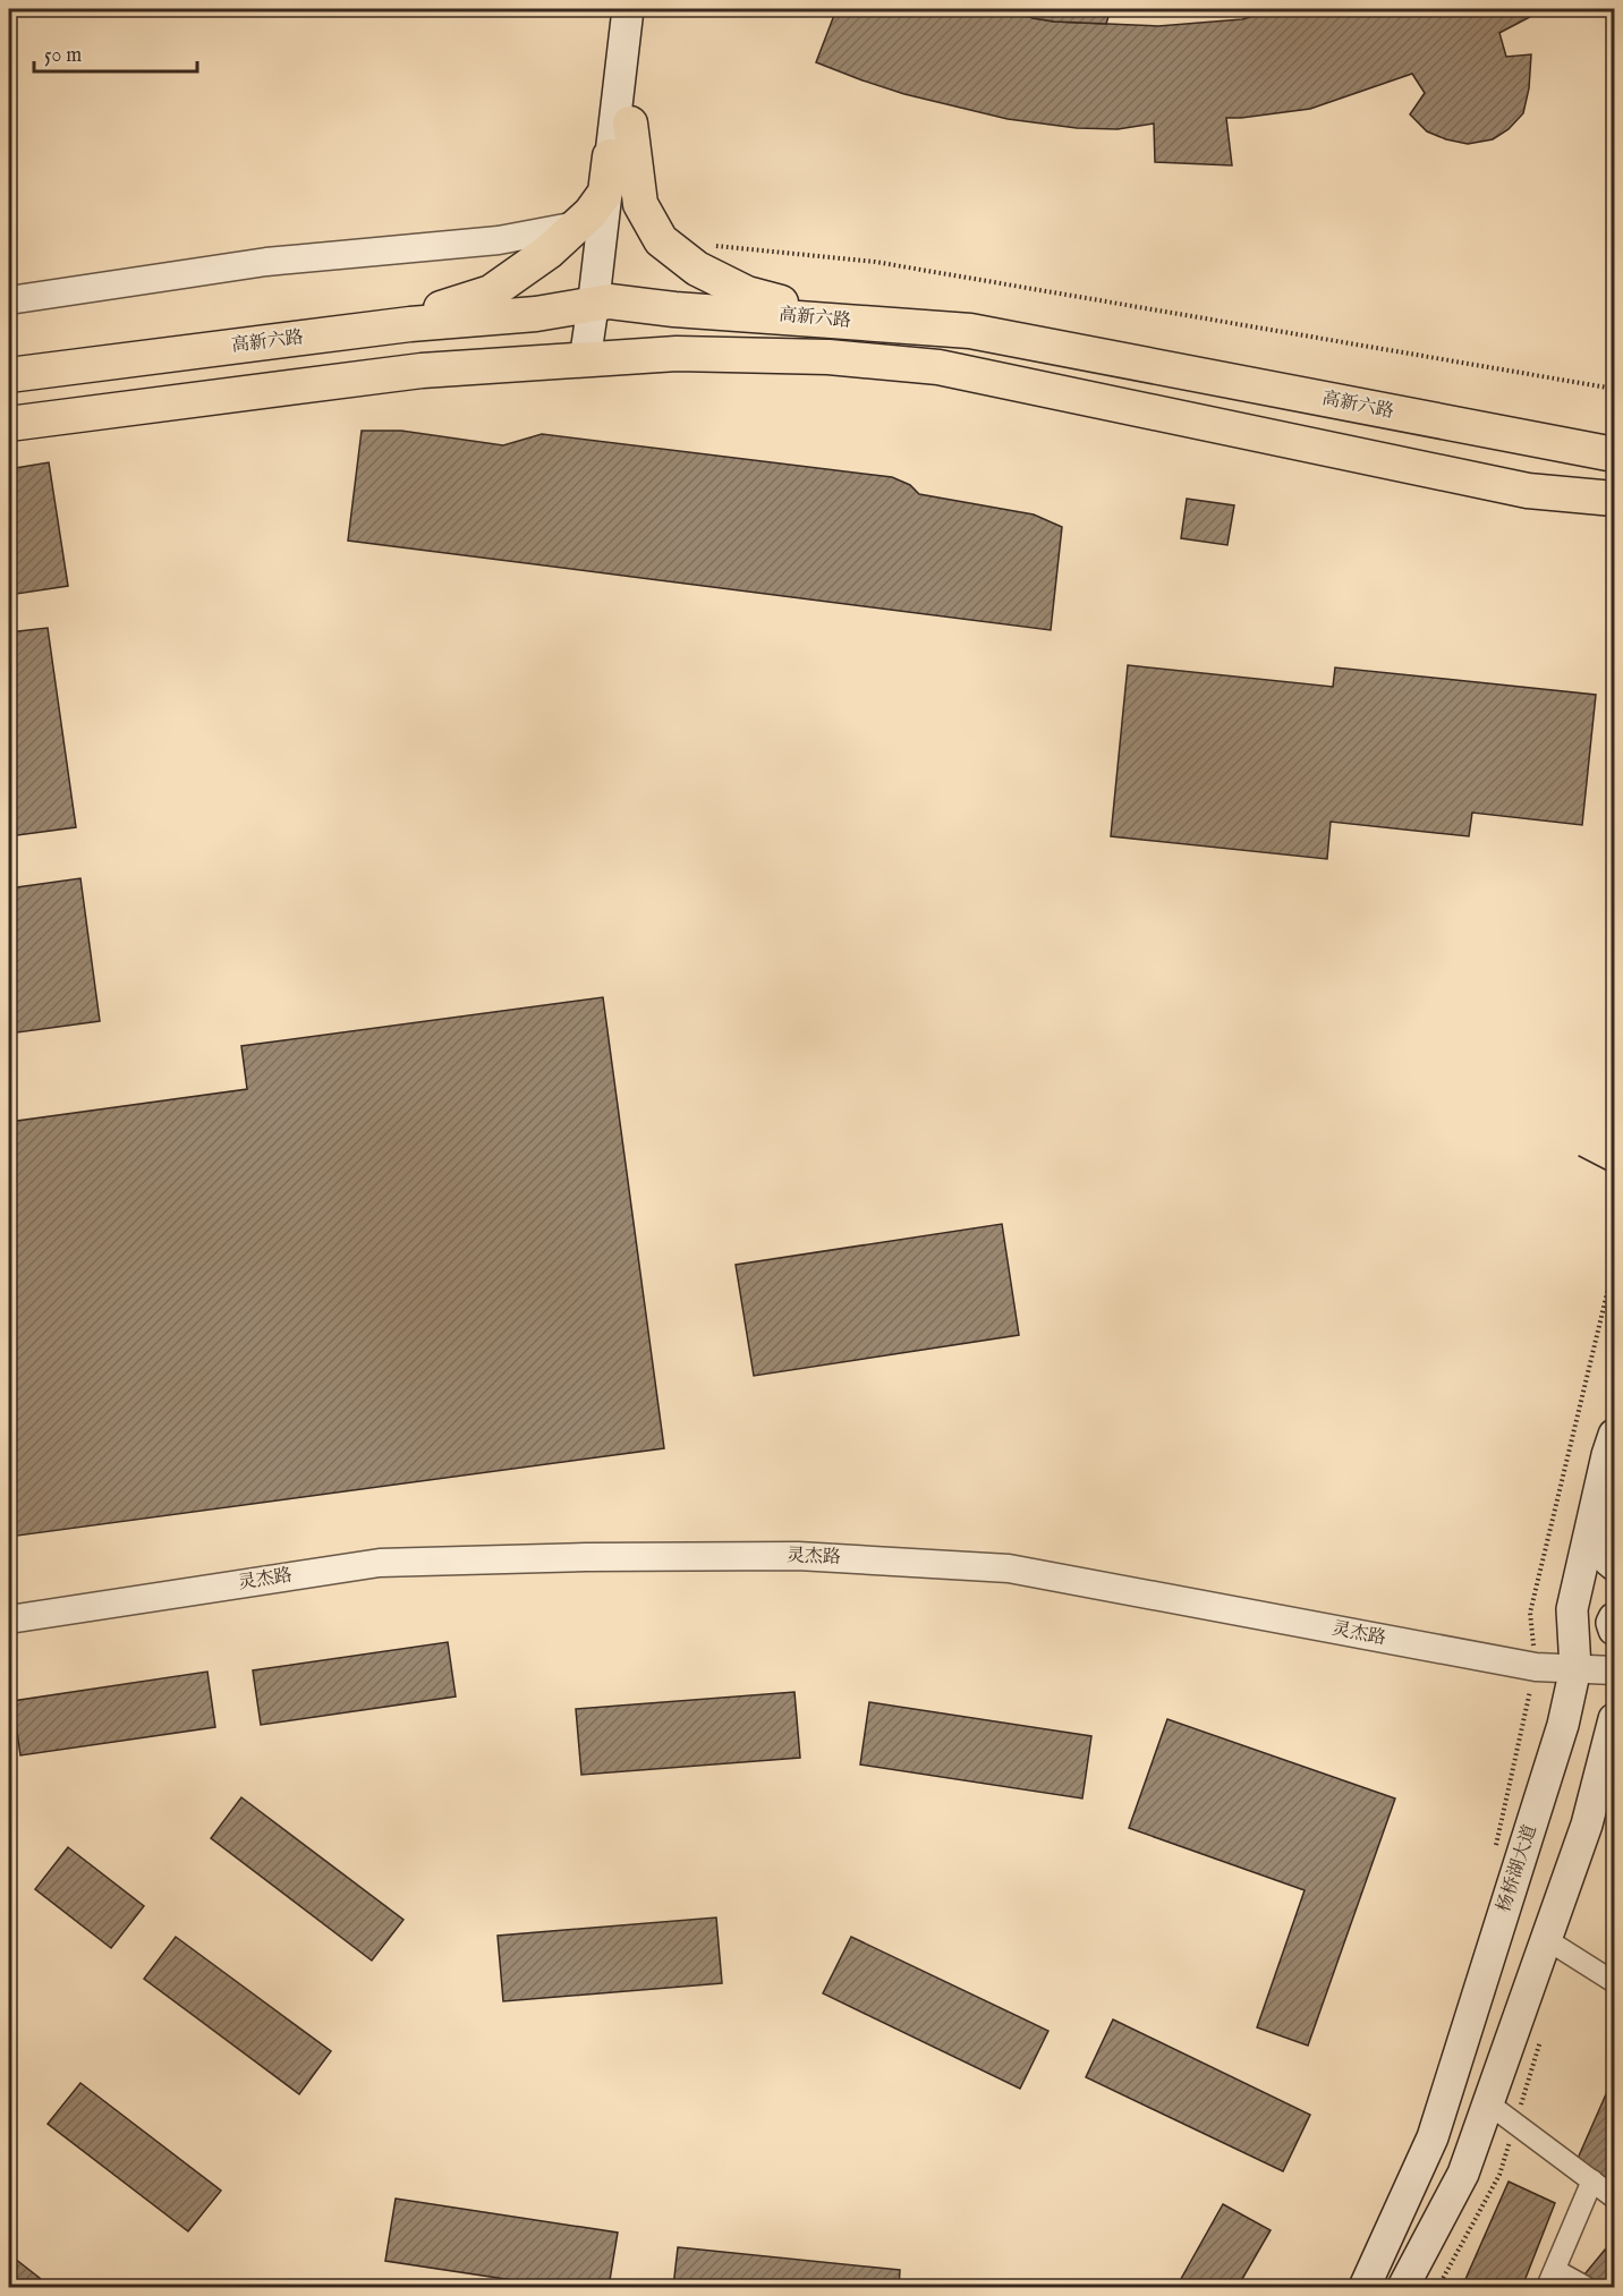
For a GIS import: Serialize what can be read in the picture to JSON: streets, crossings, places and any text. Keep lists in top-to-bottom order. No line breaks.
{"streets":{"main road":["高新六路","杨桥湖大道"],"street":["灵杰路"]},"crossings":[["灵杰路","杨桥湖大道"]],"scale_bar":"50 m"}
